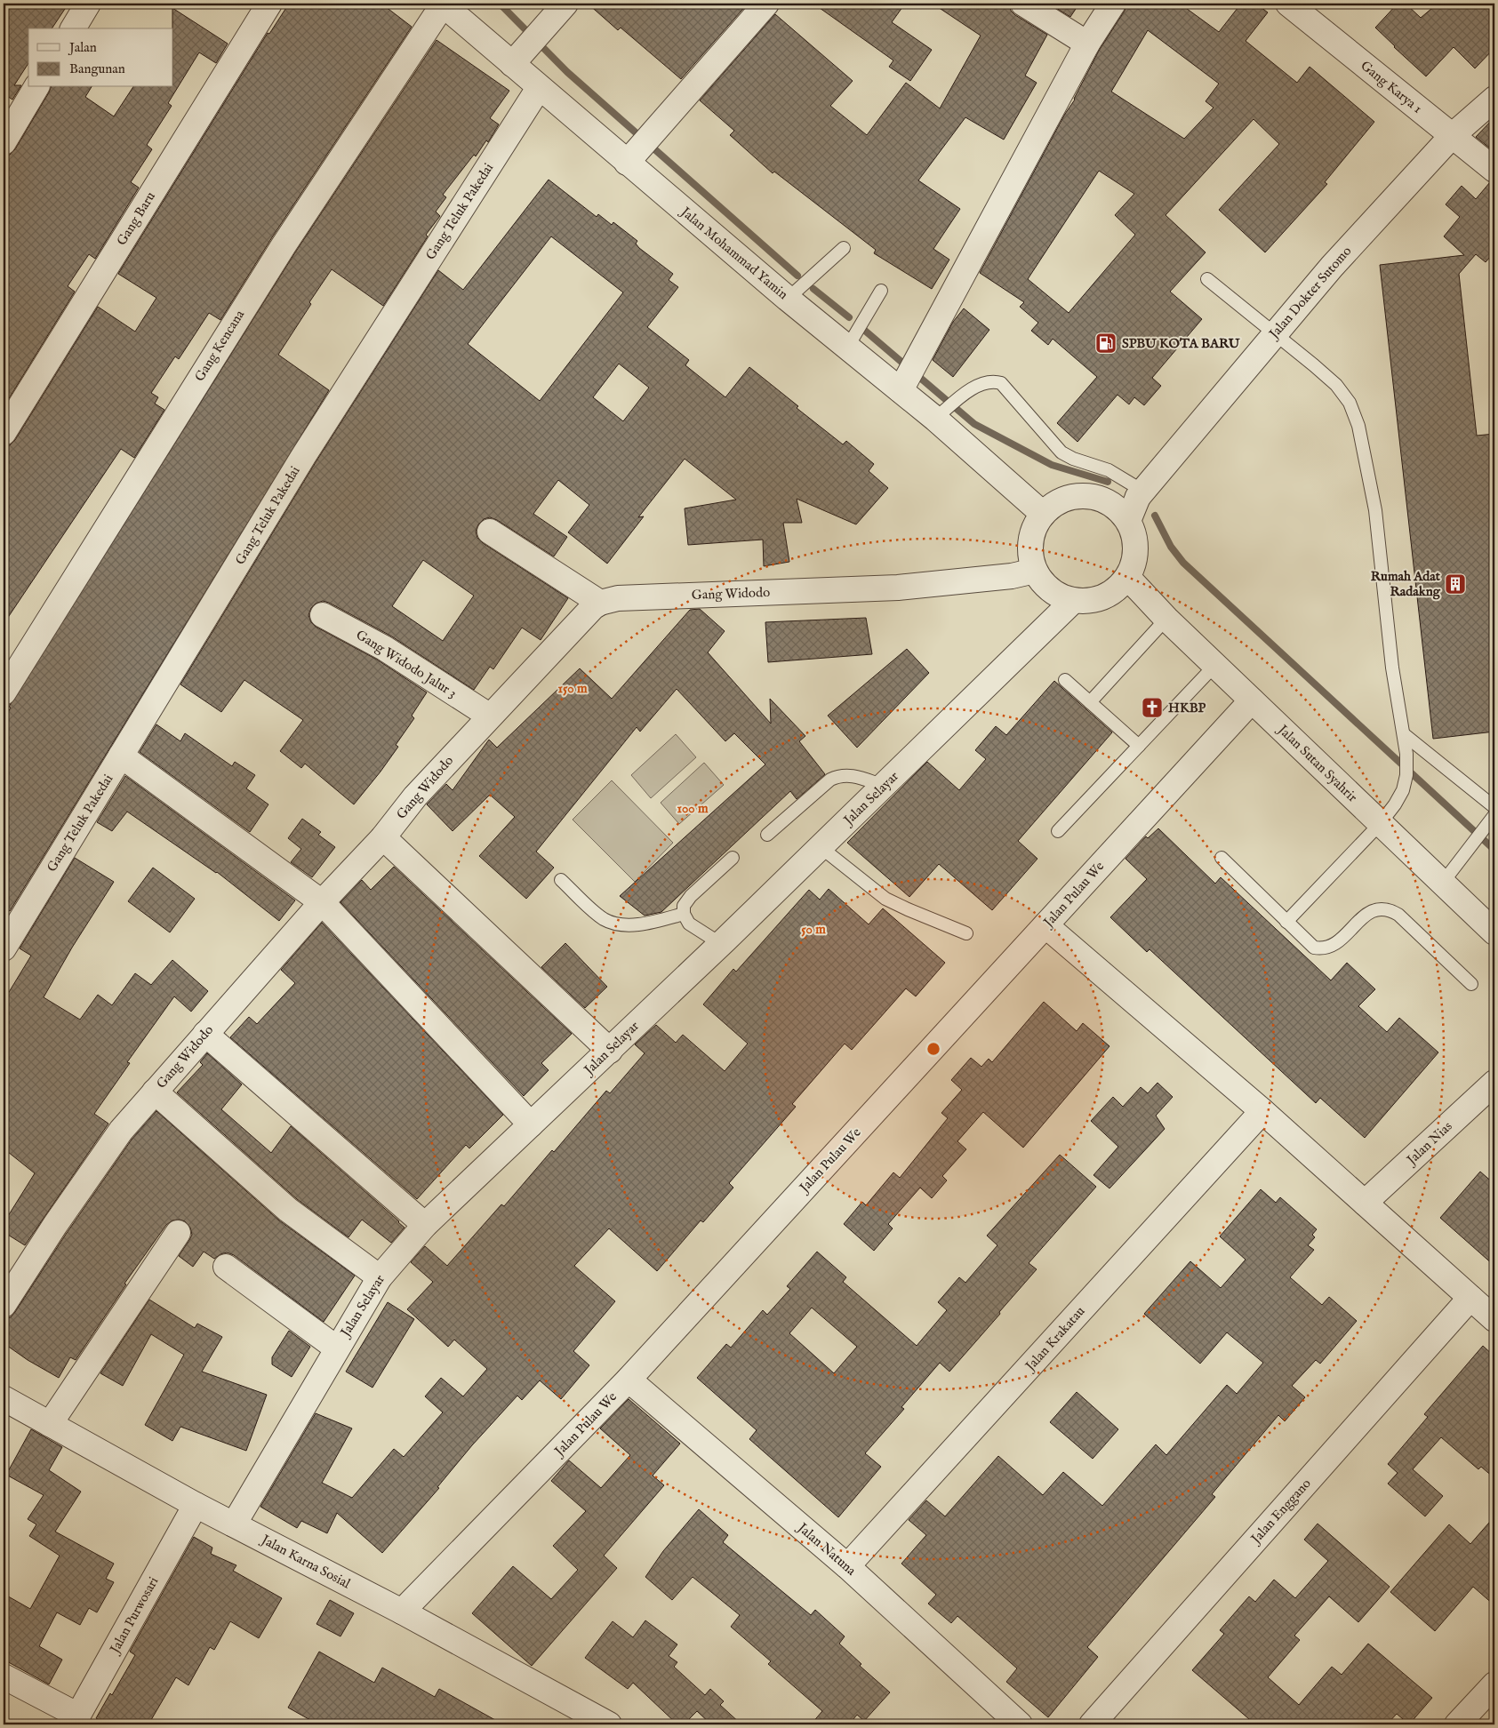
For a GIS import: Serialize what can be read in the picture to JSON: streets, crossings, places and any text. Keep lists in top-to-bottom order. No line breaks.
{"streets":{"street":["Gang Karya 1","Gang Teluk Pakedai","Gang Baru","Jalan Mohammad Yamin","Jalan Dokter Sutomo","Gang Kencana","Gang Widodo","Gang Widodo Jalur 3","Jalan Sutan Syahrir","Jalan Selayar","Jalan Pulau We","Jalan Nias","Jalan Krakatau","Jalan Enggano","Jalan Natuna","Jalan Karna Sosial","Jalan Purwosari"]},"crossings":[["Gang Karya 1","Jalan Dokter Sutomo"],["Gang Teluk Pakedai","Jalan Mohammad Yamin"],["Jalan Mohammad Yamin","Gang Kencana"],["Jalan Mohammad Yamin","Gang Widodo"],["Jalan Mohammad Yamin","Jalan Sutan Syahrir"],["Jalan Mohammad Yamin","Jalan Selayar"],["Gang Widodo","Gang Widodo Jalur 3"],["Gang Widodo","Jalan Sutan Syahrir"],["Gang Widodo","Jalan Selayar"],["Jalan Sutan Syahrir","Jalan Selayar"],["Jalan Sutan Syahrir","Jalan Pulau We"],["Jalan Selayar","Jalan Karna Sosial"],["Jalan Pulau We","Jalan Natuna"],["Jalan Pulau We","Jalan Karna Sosial"],["Jalan Krakatau","Jalan Natuna"],["Jalan Karna Sosial","Jalan Purwosari"]],"places":{"fuel station":["SPBU KOTA BARU"],"building":["Rumah Adat Radakng"],"church":["HKBP"]},"legend":["Jalan","Bangunan"],"rings":["150 m","100 m","50 m"]}
